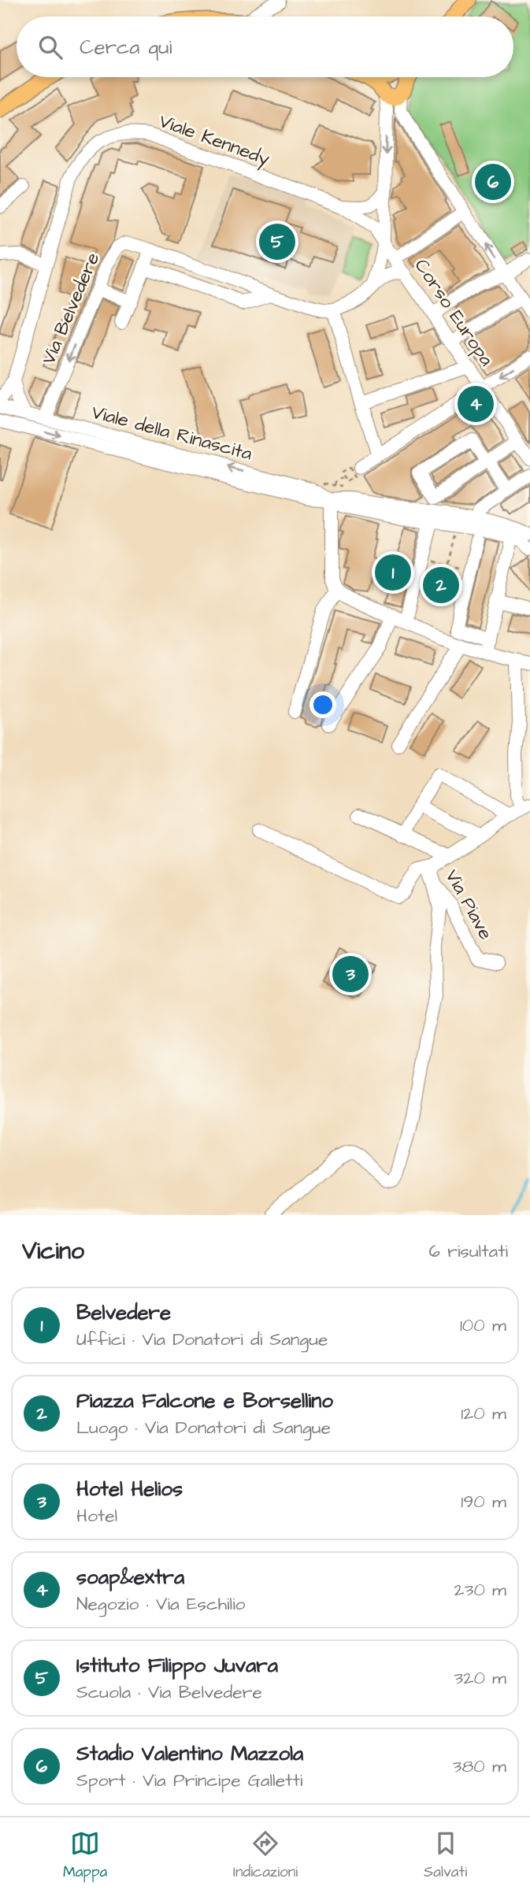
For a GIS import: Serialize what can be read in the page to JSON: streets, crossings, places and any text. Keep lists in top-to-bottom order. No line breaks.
{"streets":{"street":["Viale Kennedy","Via Belvedere","Corso Europa","Viale della Rinascita","Via Piave"]},"crossings":[["Viale Kennedy","Corso Europa"],["Via Belvedere","Viale della Rinascita"]],"page":{"search":"Cerca qui","pins":["6","5","4","1","2","3"],"heading":["Vicino","6 risultati"],"list":[{"mark":"1","name":"Belvedere","note":"Uffici · Via Donatori di Sangue","value":"100 m"},{"mark":"2","name":"Piazza Falcone e Borsellino","note":"Luogo · Via Donatori di Sangue","value":"120 m"},{"mark":"3","name":"Hotel Helios","note":"Hotel","value":"190 m"},{"mark":"4","name":"soap&extra","note":"Negozio · Via Eschilio","value":"230 m"},{"mark":"5","name":"Istituto Filippo Juvara","note":"Scuola · Via Belvedere","value":"320 m"},{"mark":"6","name":"Stadio Valentino Mazzola","note":"Sport · Via Principe Galletti","value":"380 m"}],"nav":["Mappa","Indicazioni","Salvati"]}}
